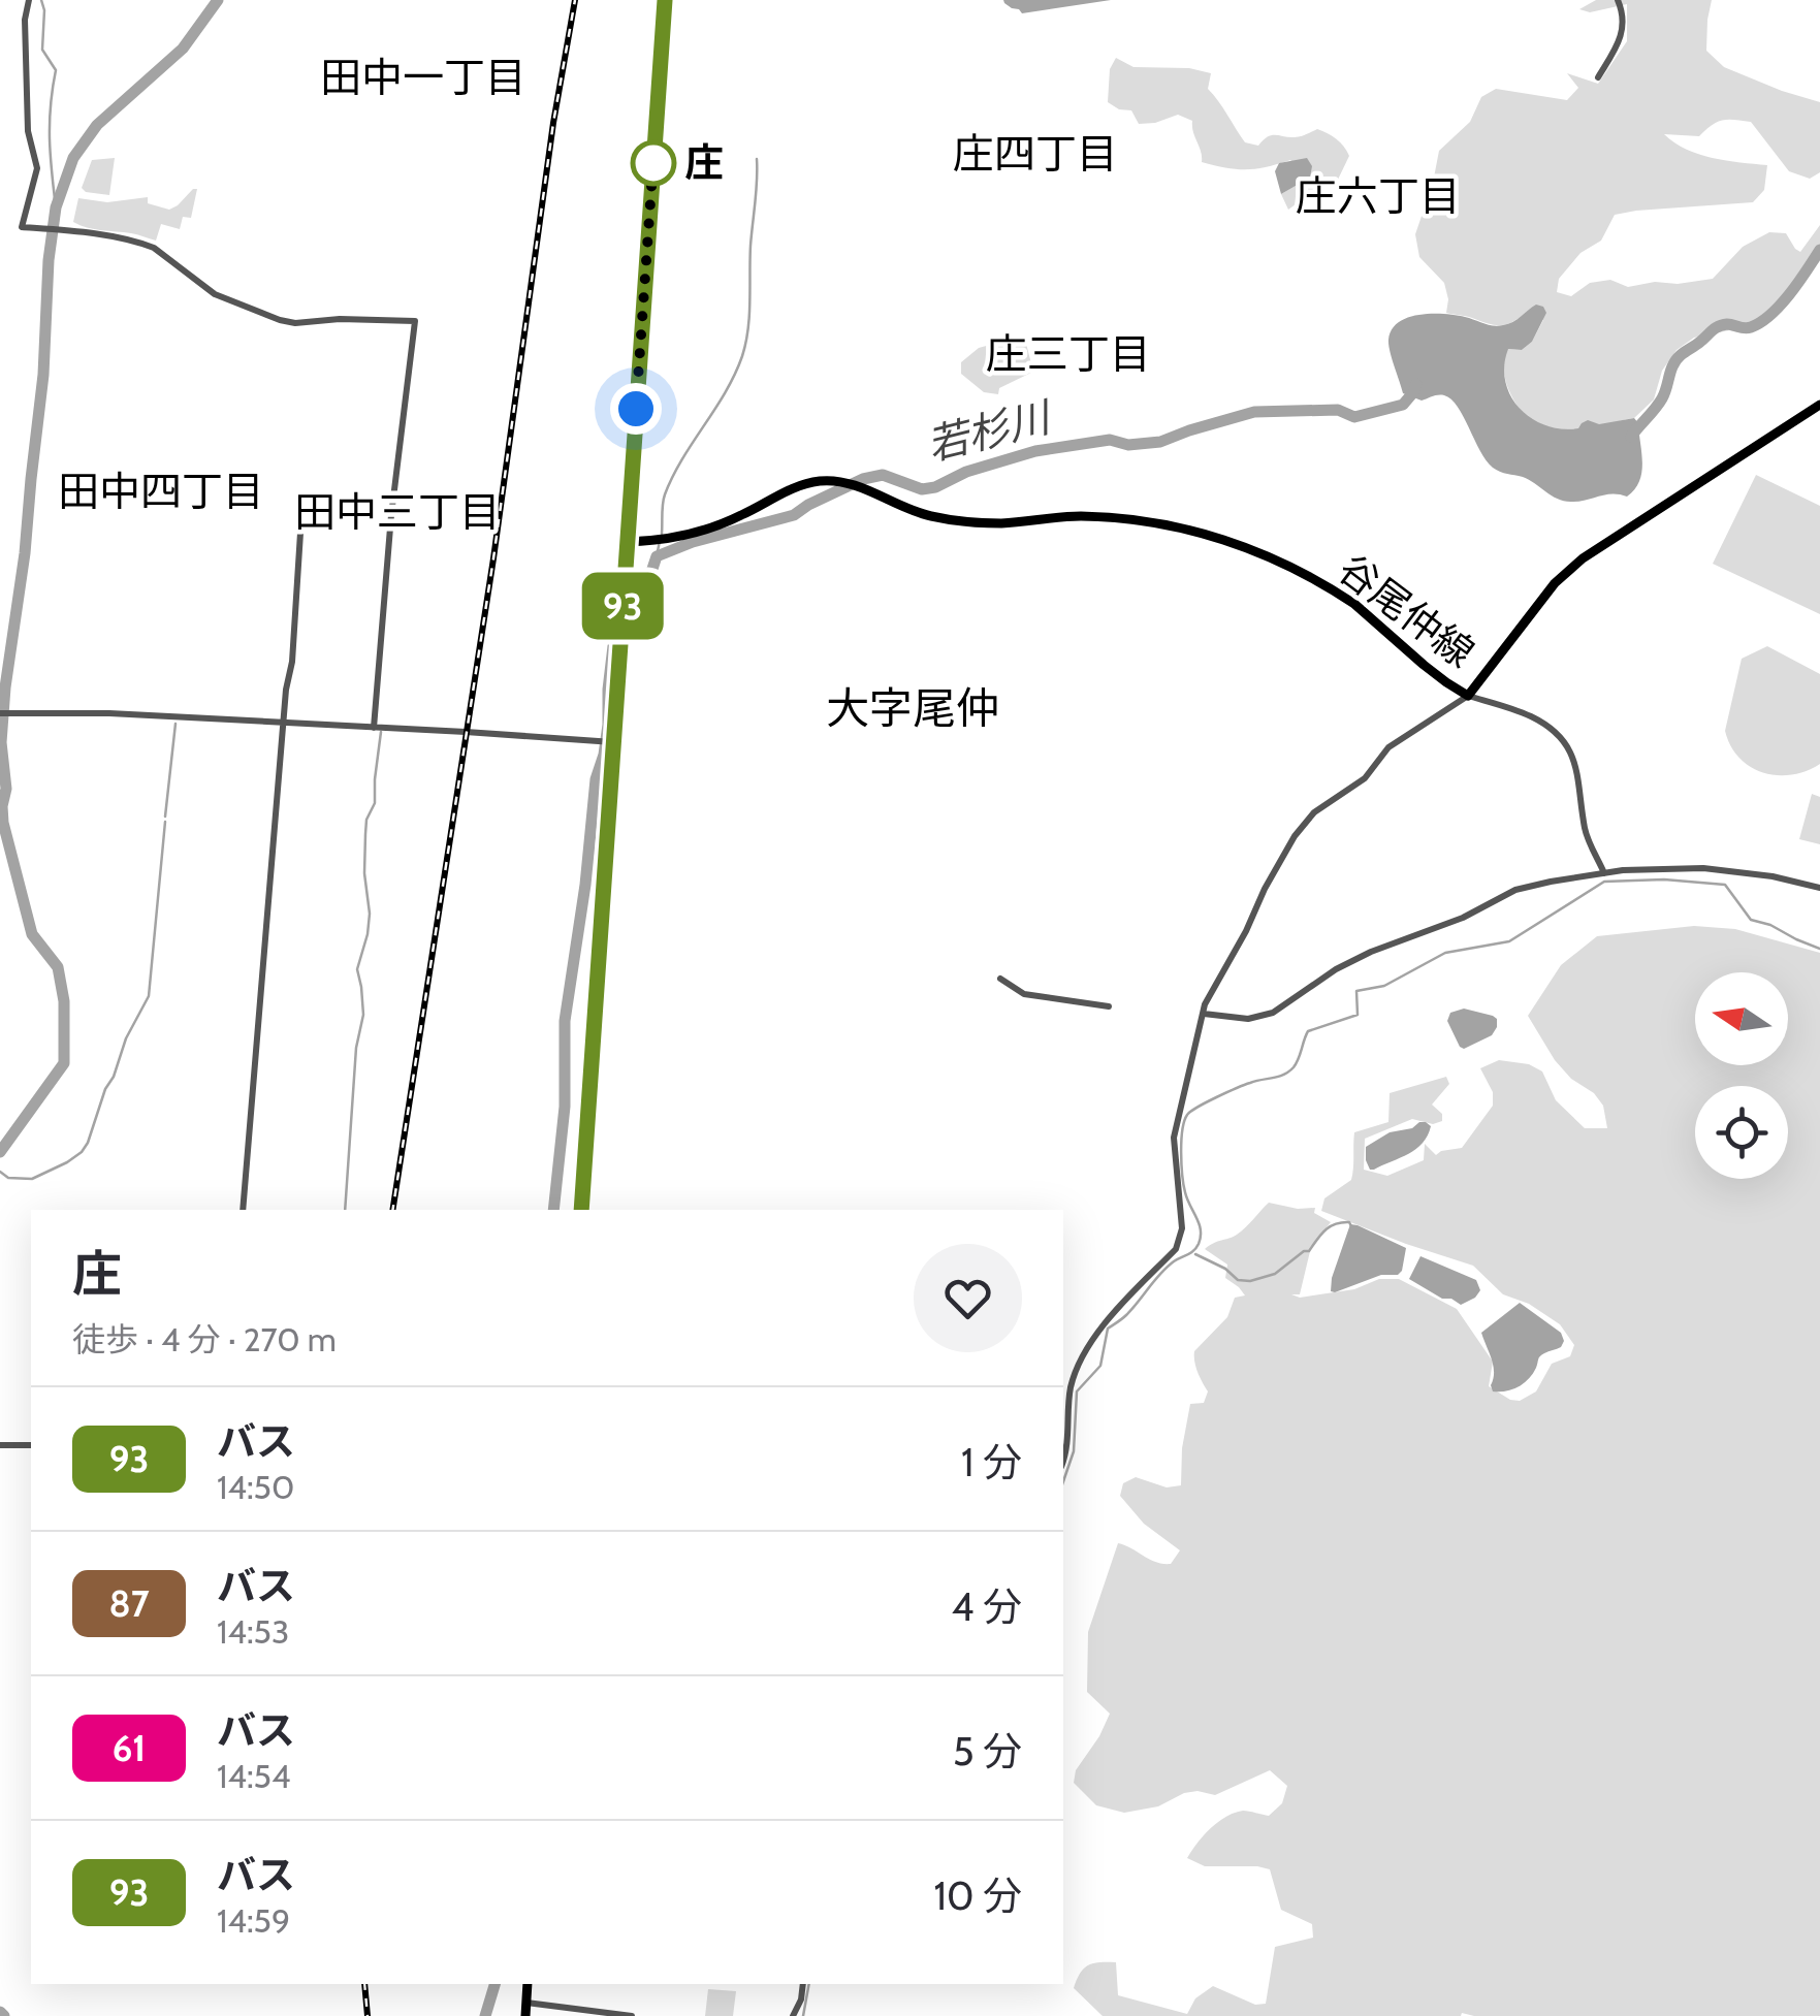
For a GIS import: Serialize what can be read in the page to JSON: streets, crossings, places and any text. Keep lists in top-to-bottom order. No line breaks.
{"streets":{"main road":["谷尾仲線"]},"districts":["田中一丁目","庄四丁目","庄六丁目","庄三丁目","田中四丁目","田中三丁目","大字尾仲"],"water":["若杉川"],"places":["庄"],"lines":["bus line 93"],"north":"left","page":{"on_map":"93","heading":["庄","徒歩 · 4 分 · 270 m"],"list":[{"mark":"93","name":"バス","note":"14:50","value":"1 分"},{"mark":"87","name":"バス","note":"14:53","value":"4 分"},{"mark":"61","name":"バス","note":"14:54","value":"5 分"},{"mark":"93","name":"バス","note":"14:59","value":"10 分"}]}}
